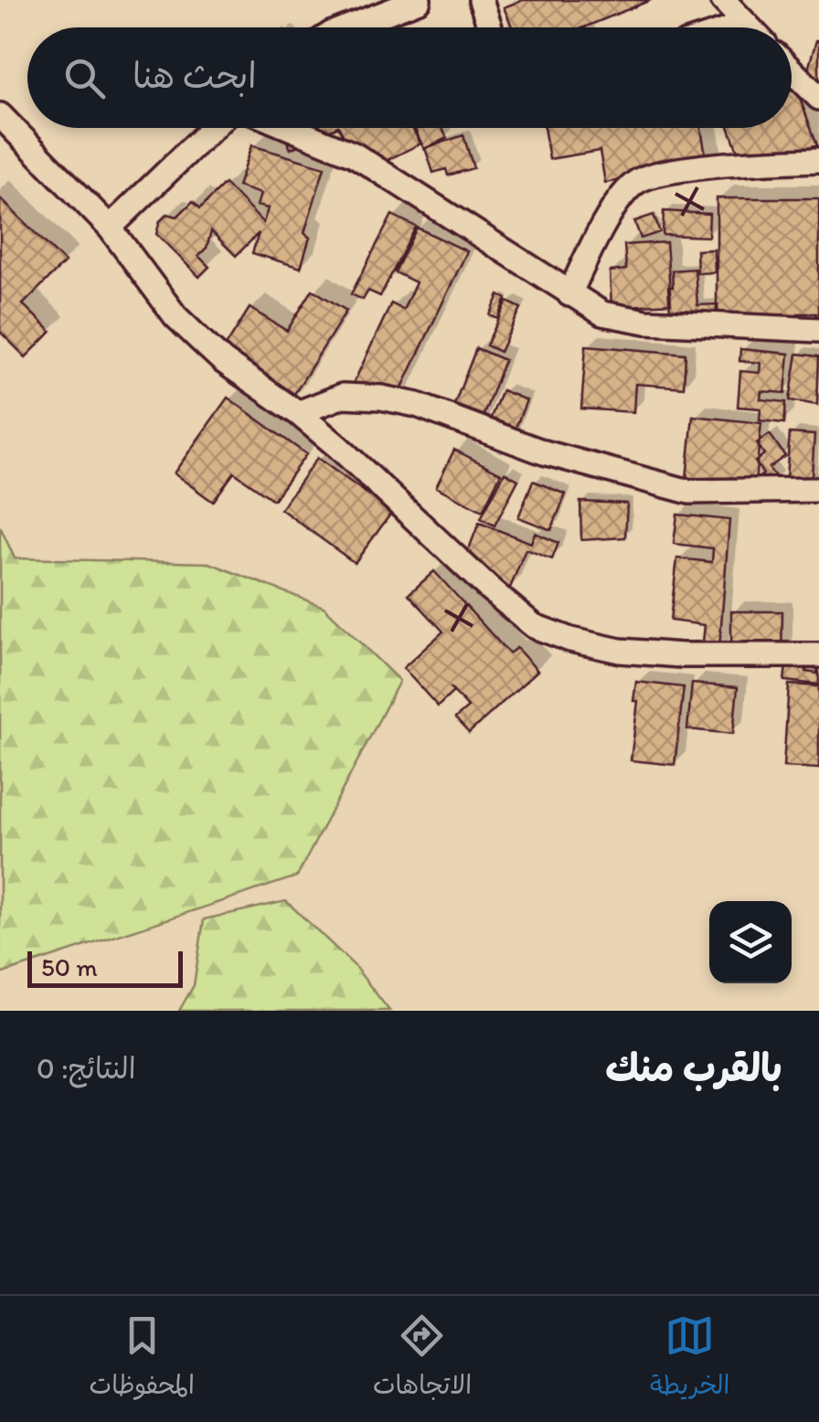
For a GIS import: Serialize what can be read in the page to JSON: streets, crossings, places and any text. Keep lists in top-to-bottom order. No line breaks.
{"scale_bar":"50 m","page":{"search":"ابحث هنا","scale":"50 m","heading":["بالقرب منك","النتائج: 0"],"nav":["الخريطة","الاتجاهات","المحفوظات"]}}
